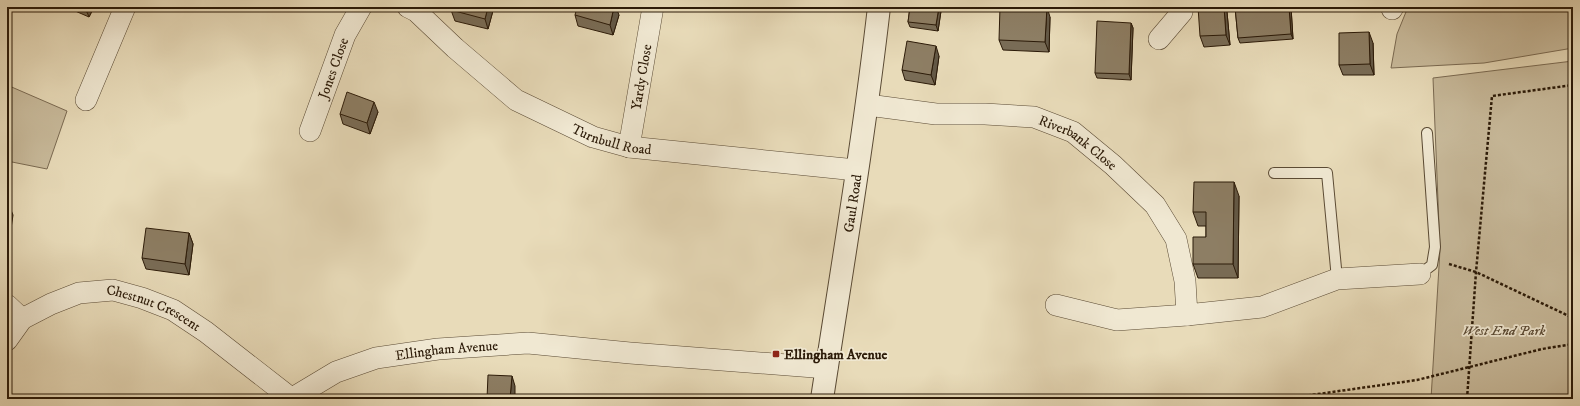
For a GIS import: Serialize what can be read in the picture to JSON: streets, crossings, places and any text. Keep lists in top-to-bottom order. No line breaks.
{"streets":{"street":["Jones Close","Yardy Close","Turnbull Road","Riverbank Close","Gaul Road","Chestnut Crescent","Ellingham Avenue"]},"crossings":[["Yardy Close","Turnbull Road"],["Turnbull Road","Gaul Road"],["Riverbank Close","Gaul Road"],["Gaul Road","Ellingham Avenue"],["Chestnut Crescent","Ellingham Avenue"]],"parks":["West End Park"],"places":{"transit":["Ellingham Avenue"]}}
